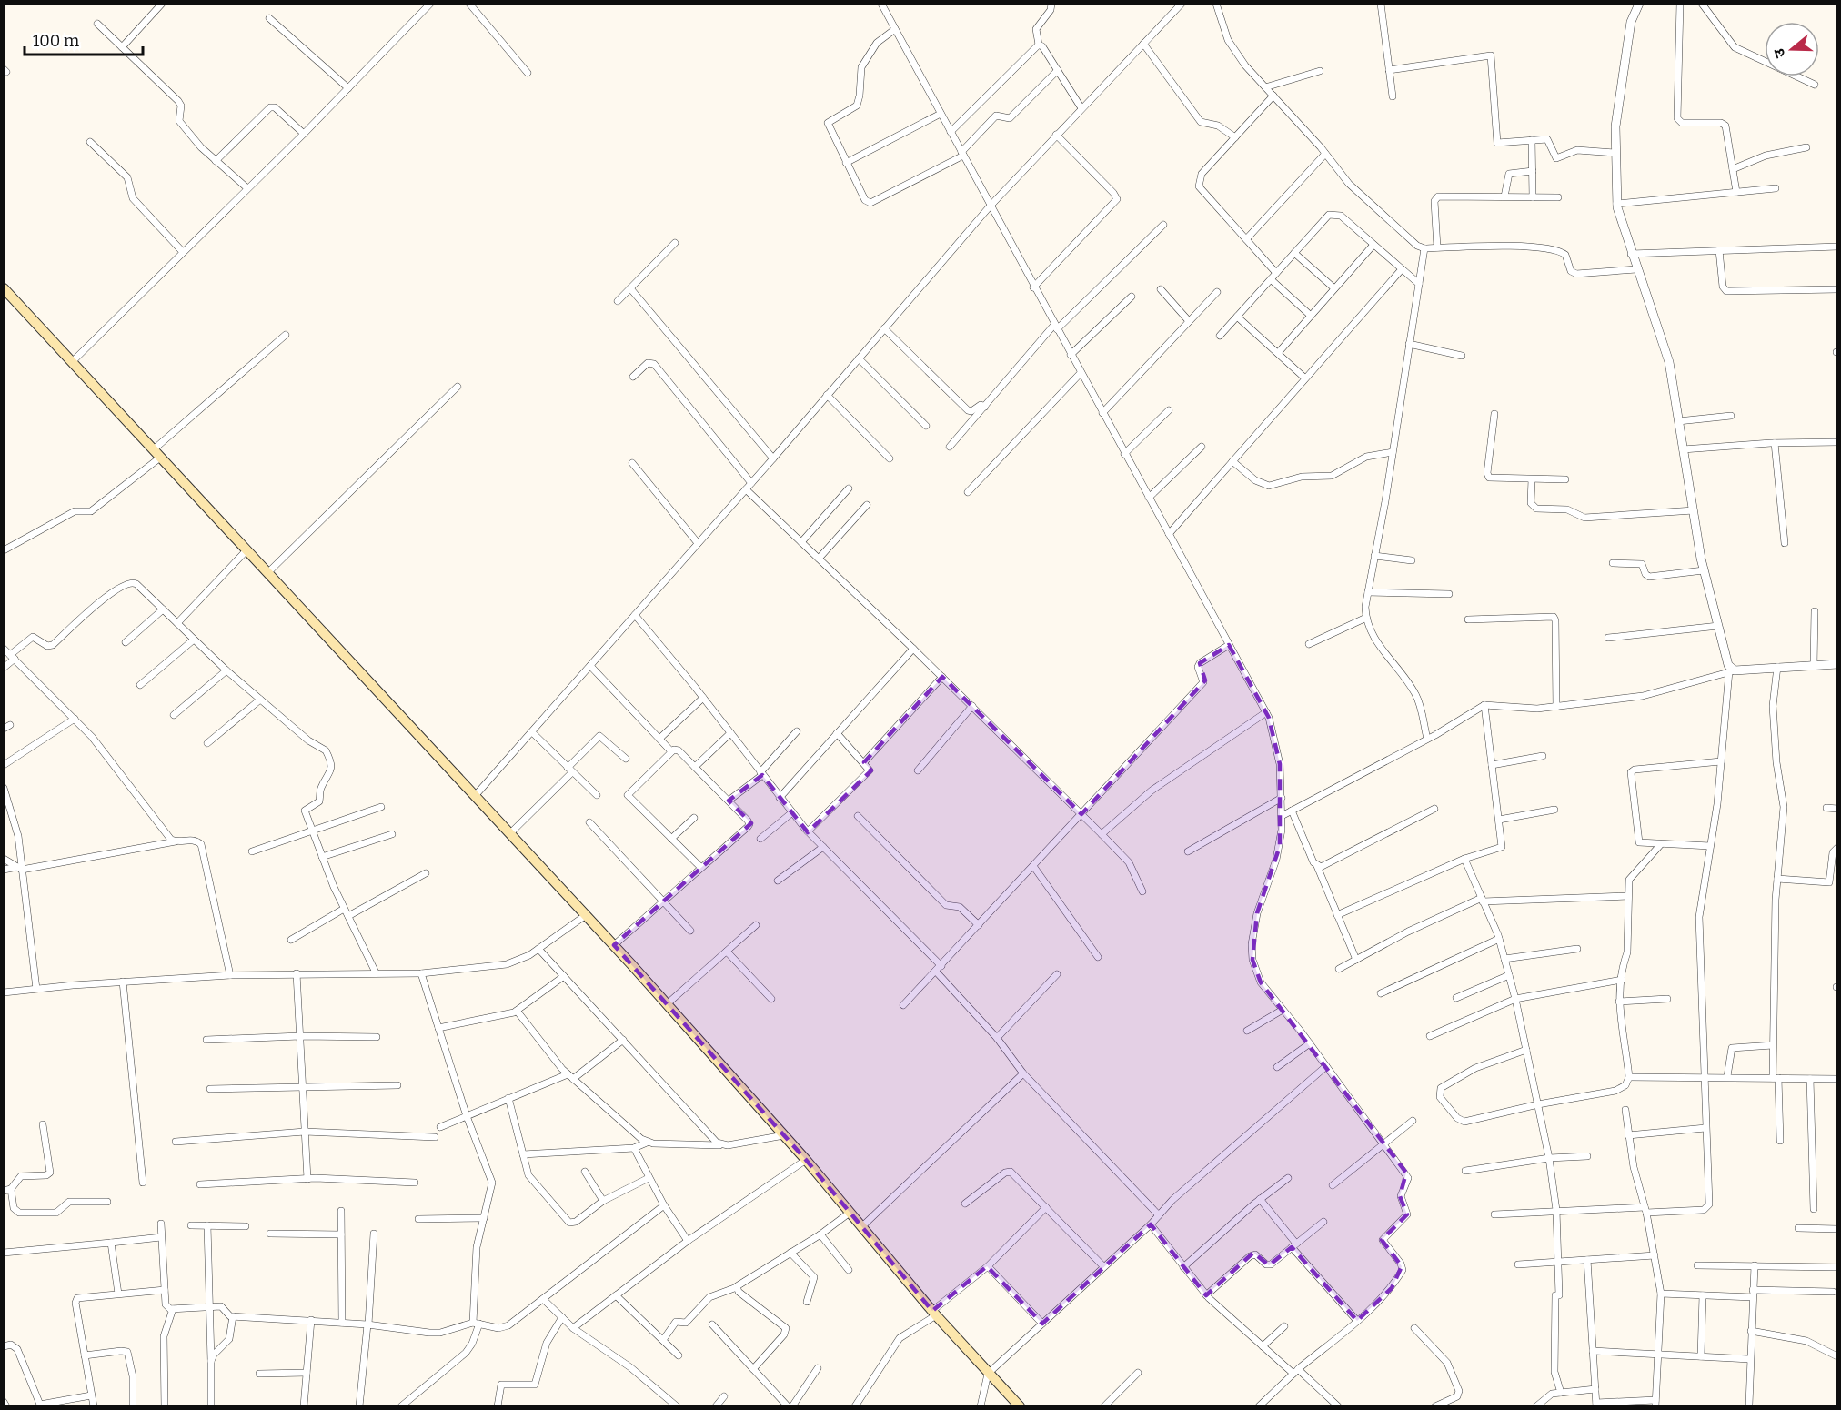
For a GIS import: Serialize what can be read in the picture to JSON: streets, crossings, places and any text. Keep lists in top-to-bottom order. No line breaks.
{"scale_bar":"100 m","north":"left"}
